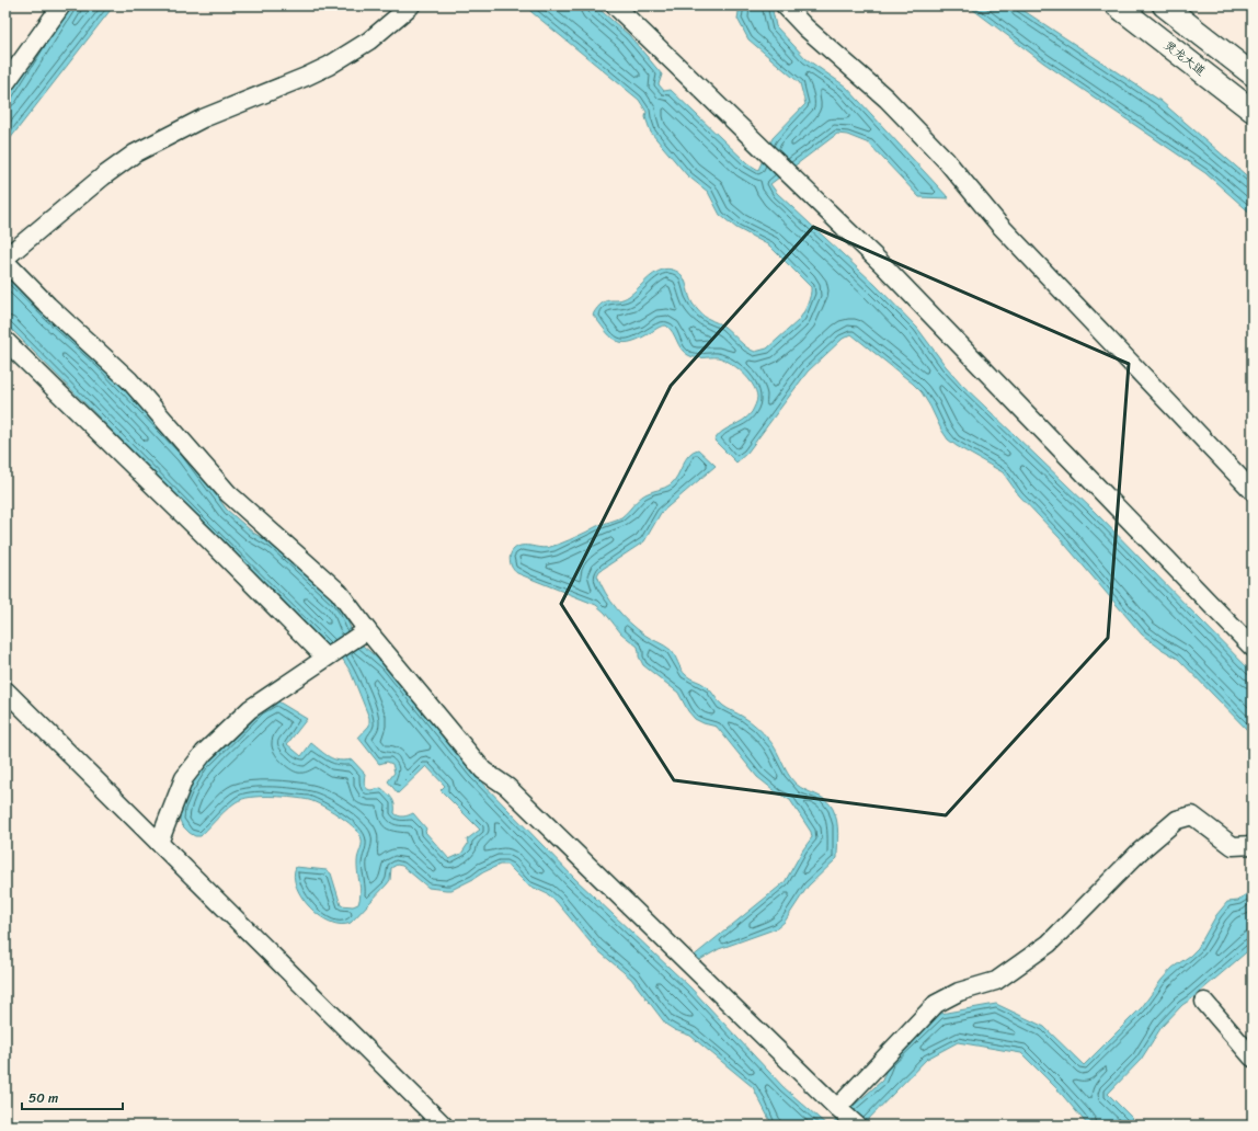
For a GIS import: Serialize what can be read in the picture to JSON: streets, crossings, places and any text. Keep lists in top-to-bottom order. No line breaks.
{"streets":{"main road":["灵龙大道"]},"scale_bar":"50 m"}
